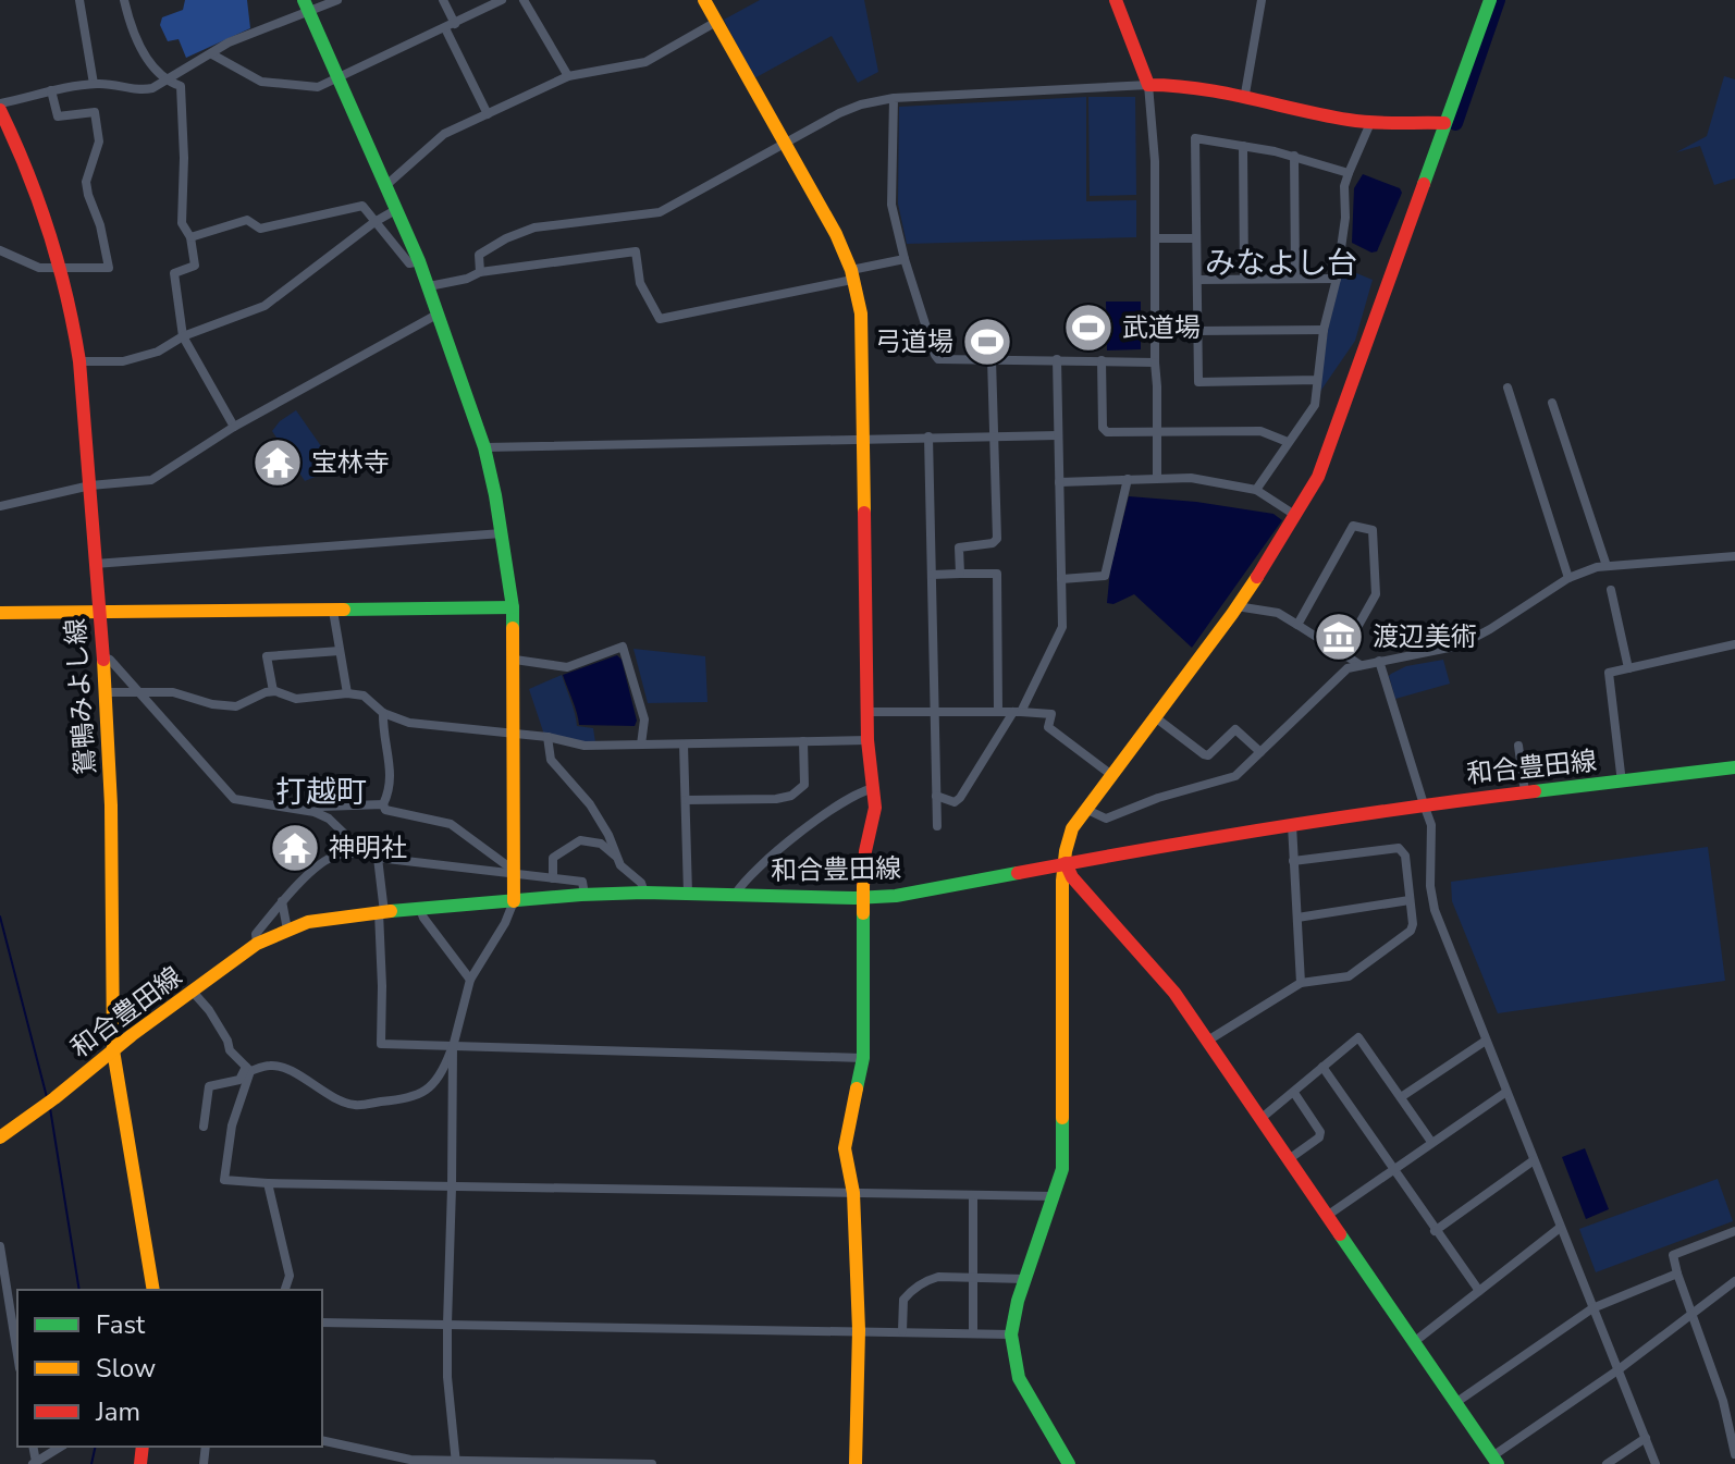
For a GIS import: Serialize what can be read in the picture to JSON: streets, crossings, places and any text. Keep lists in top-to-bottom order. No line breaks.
{"streets":{"street":["鴛鴨みよし線","和合豊田線"]},"crossings":[["鴛鴨みよし線","和合豊田線"]],"districts":["みなよし台","打越町"],"places":{"sports":["武道場","弓道場"],"temple":["宝林寺","神明社"],"museum":["渡辺美術"]},"legend":["Fast","Slow","Jam"]}
